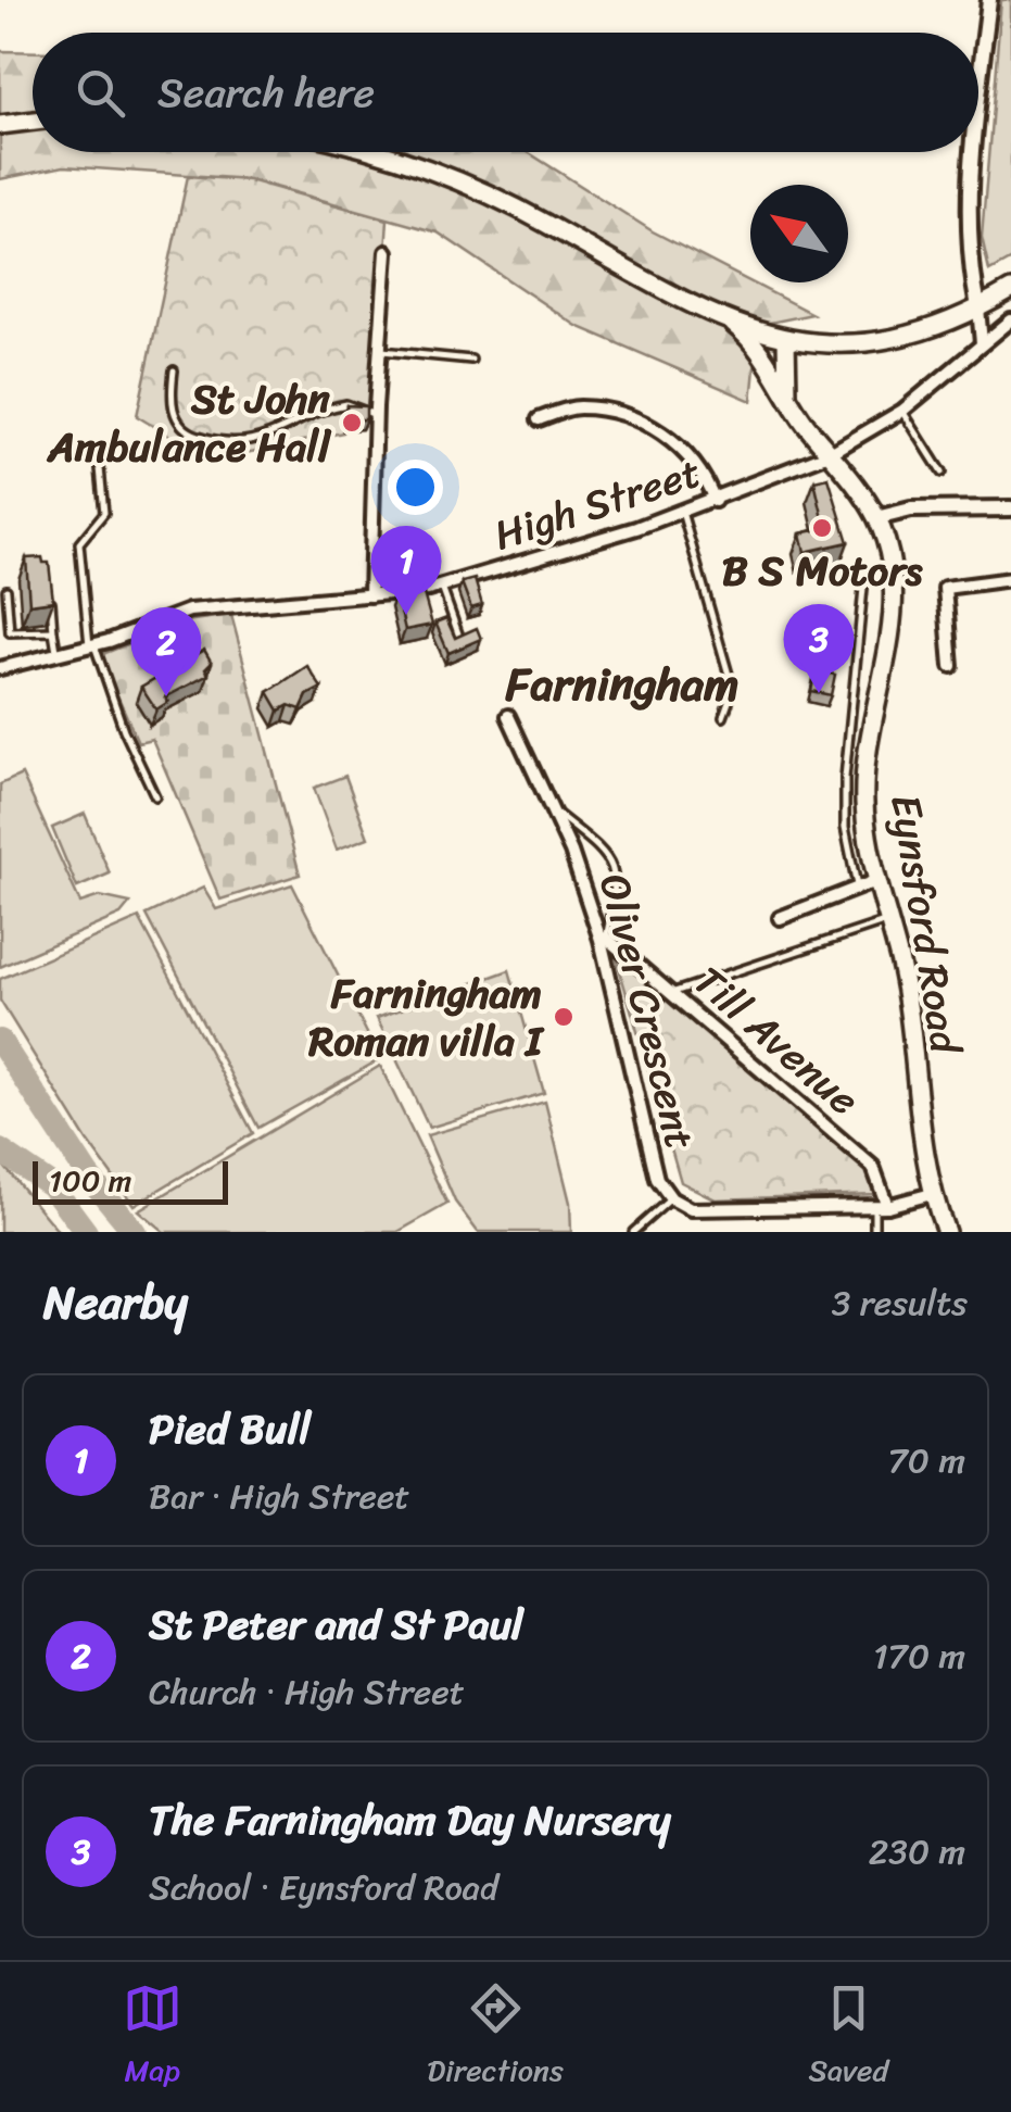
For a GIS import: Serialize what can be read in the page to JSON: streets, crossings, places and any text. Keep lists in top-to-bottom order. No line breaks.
{"streets":{"main road":["Eynsford Road"],"street":["High Street","Oliver Crescent","Till Avenue"]},"crossings":[["High Street","Eynsford Road"],["Eynsford Road","Oliver Crescent"],["Oliver Crescent","Till Avenue"]],"districts":["Farningham"],"places":["St John Ambulance Hall","B S Motors","Farningham Roman villa I"],"scale_bar":"100 m","north":"top left","page":{"search":"Search here","pins":["1","3","2"],"scale":"100 m","heading":["Nearby","3 results"],"list":[{"mark":"1","name":"Pied Bull","note":"Bar · High Street","value":"70 m"},{"mark":"2","name":"St Peter and St Paul","note":"Church · High Street","value":"170 m"},{"mark":"3","name":"The Farningham Day Nursery","note":"School · Eynsford Road","value":"230 m"}],"nav":["Map","Directions","Saved"]}}
